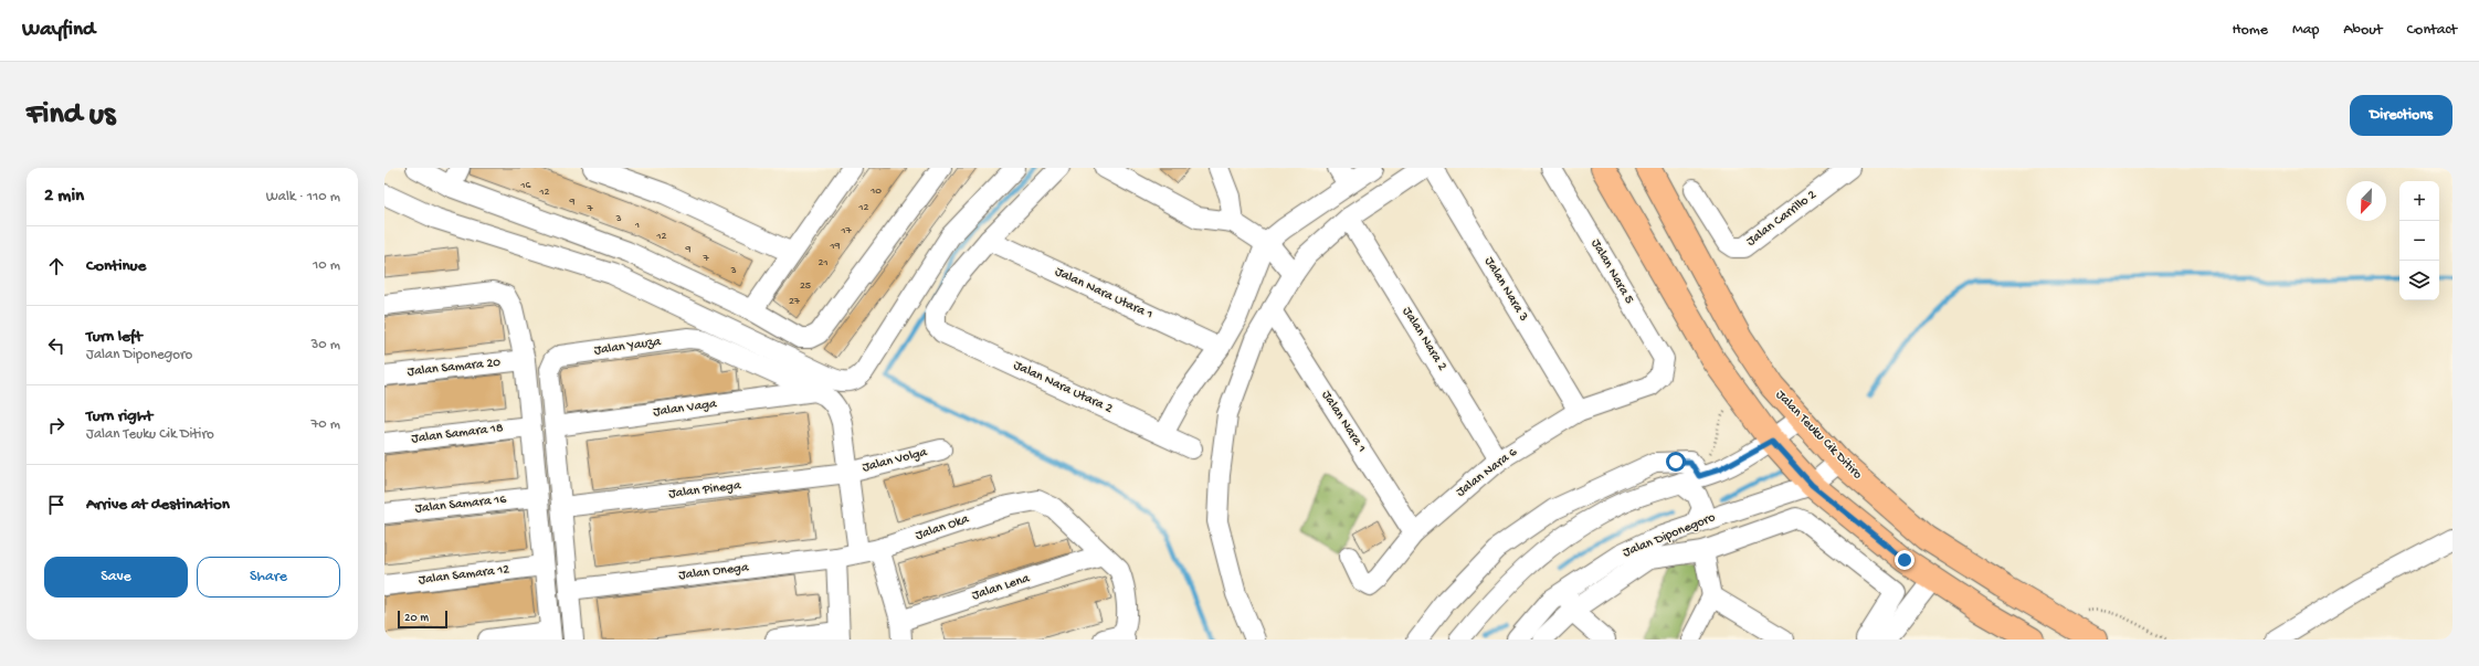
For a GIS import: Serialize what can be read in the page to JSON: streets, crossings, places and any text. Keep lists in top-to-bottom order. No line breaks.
{"streets":{"main road":["Jalan Teuku Cik Ditiro"],"street":["Jalan Carrillo 2","Jalan Nara 5","Jalan Nara 3","Jalan Nara Utara 1","Jalan Nara 2","Jalan Yauza","Jalan Samara 20","Jalan Nara Utara 2","Jalan Vaga","Jalan Nara 1","Jalan Samara 18","Jalan Volga","Jalan Nara 6","Jalan Pinega","Jalan Samara 16","Jalan Oka","Jalan Diponegoro","Jalan Onega","Jalan Samara 12","Jalan Lena"]},"crossings":[["Jalan Nara 5","Jalan Nara 6"],["Jalan Nara 3","Jalan Nara 6"],["Jalan Nara Utara 1","Jalan Nara Utara 2"],["Jalan Nara 2","Jalan Nara 6"],["Jalan Yauza","Jalan Vaga"],["Jalan Nara 1","Jalan Nara 6"],["Jalan Teuku Cik Ditiro","Jalan Diponegoro"],["Jalan Volga","Jalan Pinega"],["Jalan Oka","Jalan Onega"],["Jalan Oka","Jalan Lena"]],"house_numbers":["16","10","12","9","12","7","3","1","17","12","19","9","7","21","3","25","27"],"scale_bar":"20 m","north":"bottom left","page":{"header":"Wayfind","nav":["Home","Map","About","Contact"],"buttons":["Directions",["Save","Share"]],"title":"Find us","heading":["2 min","Walk · 110 m"],"map_buttons":["+","−"],"list":[["Continue","10 m"],["Turn left","Jalan Diponegoro","30 m"],["Turn right","Jalan Teuku Cik Ditiro","70 m"],"Arrive at destination"],"scale":"20 m"}}
